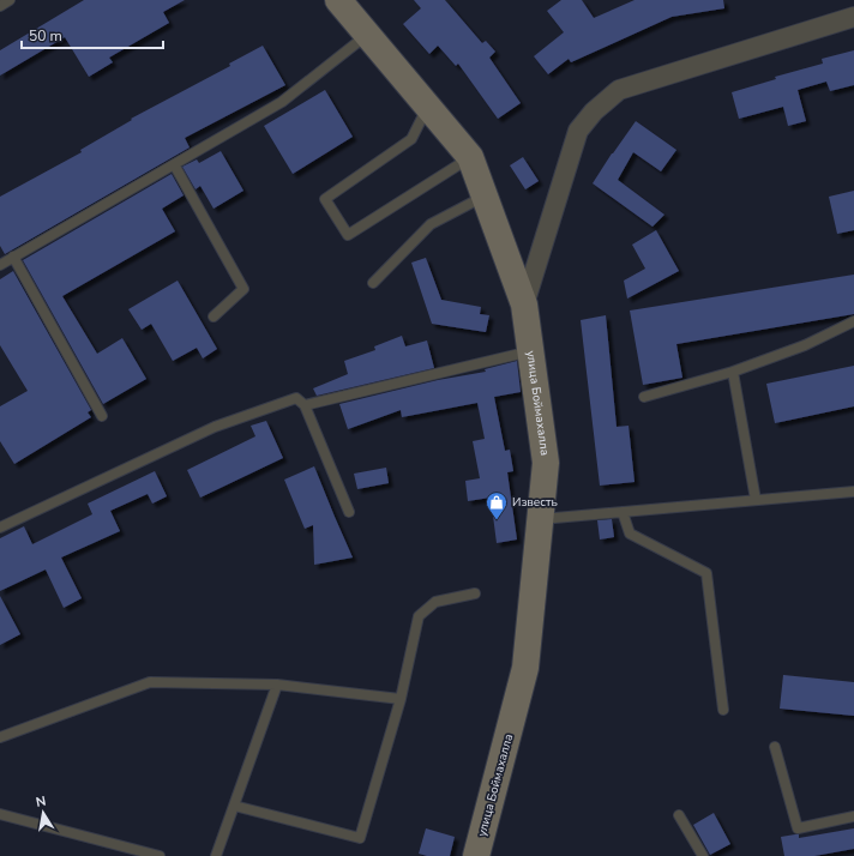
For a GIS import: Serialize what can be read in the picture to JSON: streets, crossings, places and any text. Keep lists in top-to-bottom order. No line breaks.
{"streets":{"main road":["улица Боймахалла"]},"places":{"shop":["Известь"]},"scale_bar":"50 m","north":"top"}
